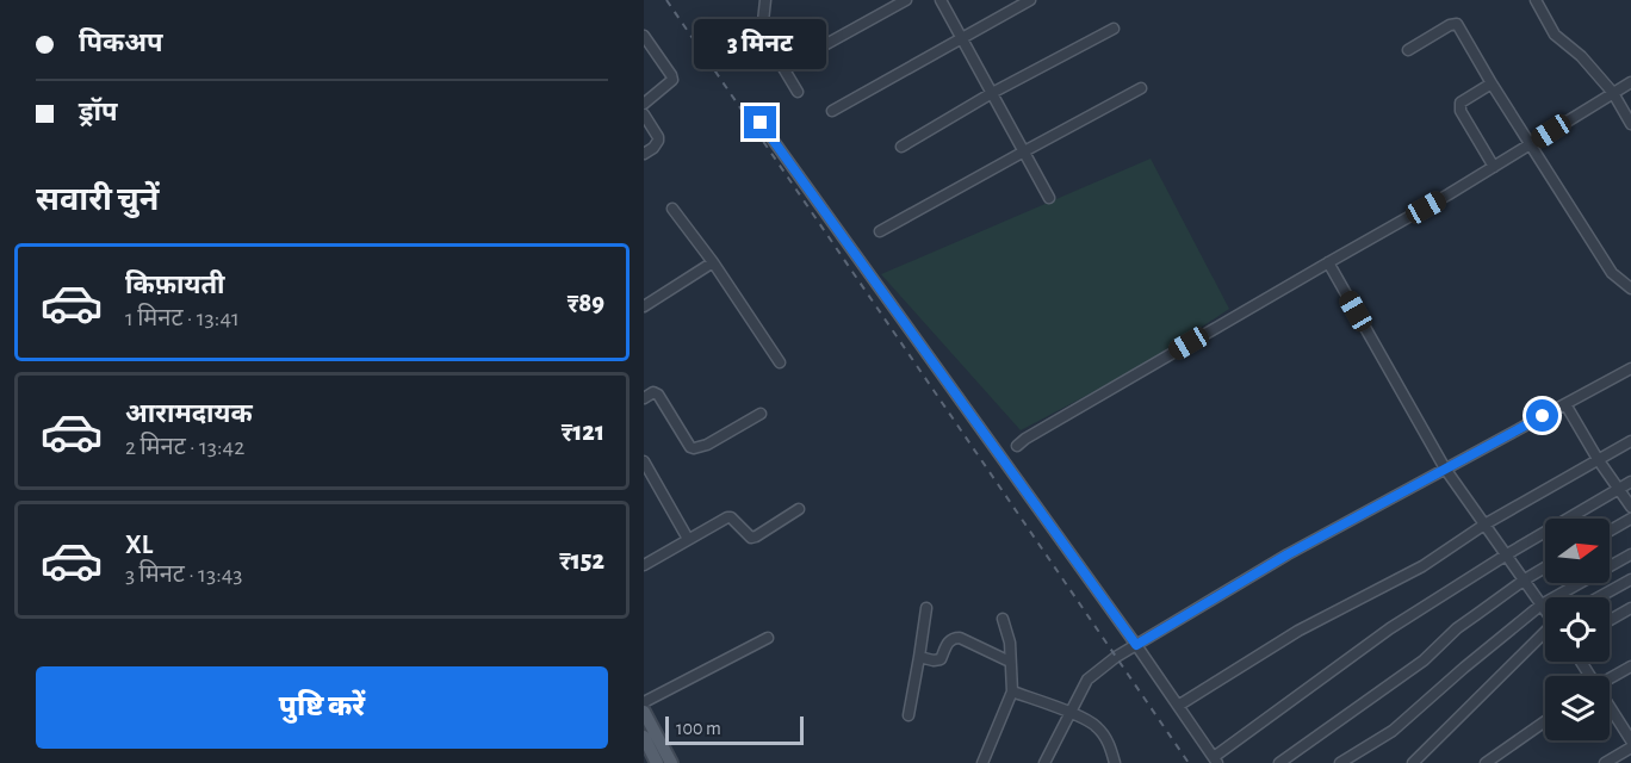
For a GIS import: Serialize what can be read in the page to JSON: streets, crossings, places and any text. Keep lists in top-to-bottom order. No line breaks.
{"scale_bar":"100 m","north":"right","page":{"banner":["पिकअप","ड्रॉप"],"bubble":"3 मिनट","heading":"सवारी चुनें","list":[{"name":"किफ़ायती","note":"1 मिनट · 13:41","value":"₹89"},{"name":"आरामदायक","note":"2 मिनट · 13:42","value":"₹121"},{"name":"XL","note":"3 मिनट · 13:43","value":"₹152"}],"buttons":"पुष्टि करें","scale":"100 m"}}
